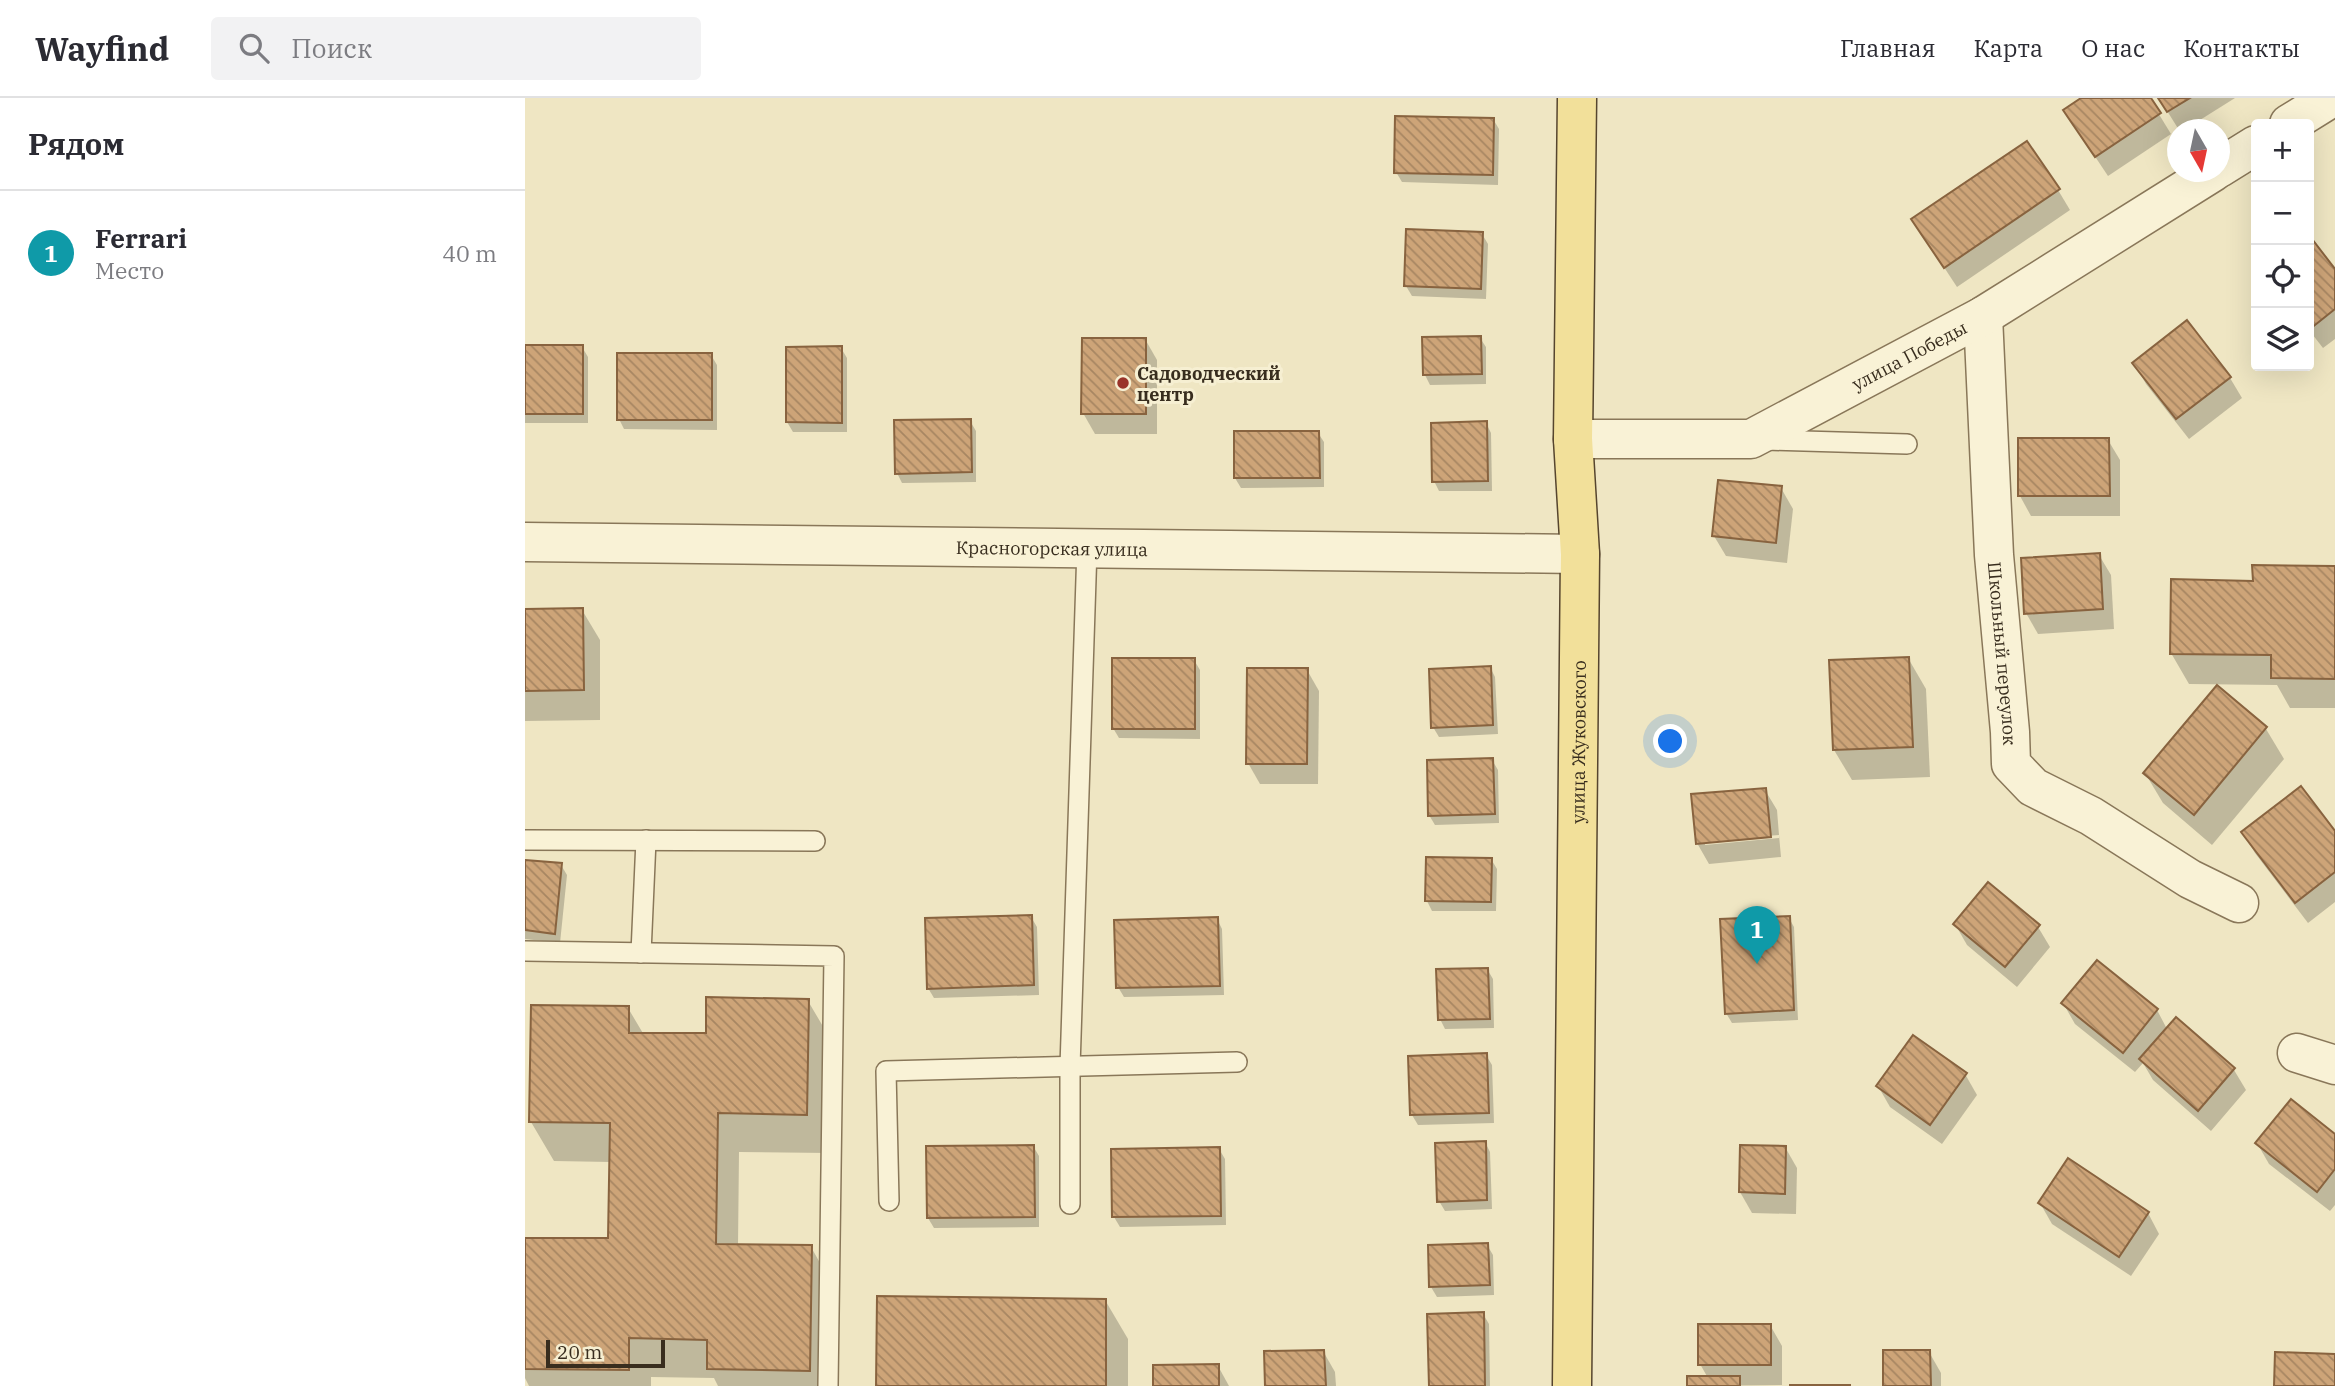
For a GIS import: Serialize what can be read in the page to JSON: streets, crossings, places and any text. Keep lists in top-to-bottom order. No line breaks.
{"streets":{"main road":["улица Жуковского"],"street":["улица Победы","Красногорская улица","Школьный переулок"]},"crossings":[["улица Победы","Школьный переулок"],["улица Победы","улица Жуковского"],["Красногорская улица","улица Жуковского"]],"places":["Садоводческий центр"],"scale_bar":"20 m","north":"bottom","page":{"header":"Wayfind","search":"Поиск","nav":["Главная","Карта","О нас","Контакты"],"heading":"Рядом","map_buttons":["+","−"],"list":[{"mark":"1","name":"Ferrari","note":"Место","value":"40 m"}],"pins":"1","scale":"20 m"}}
